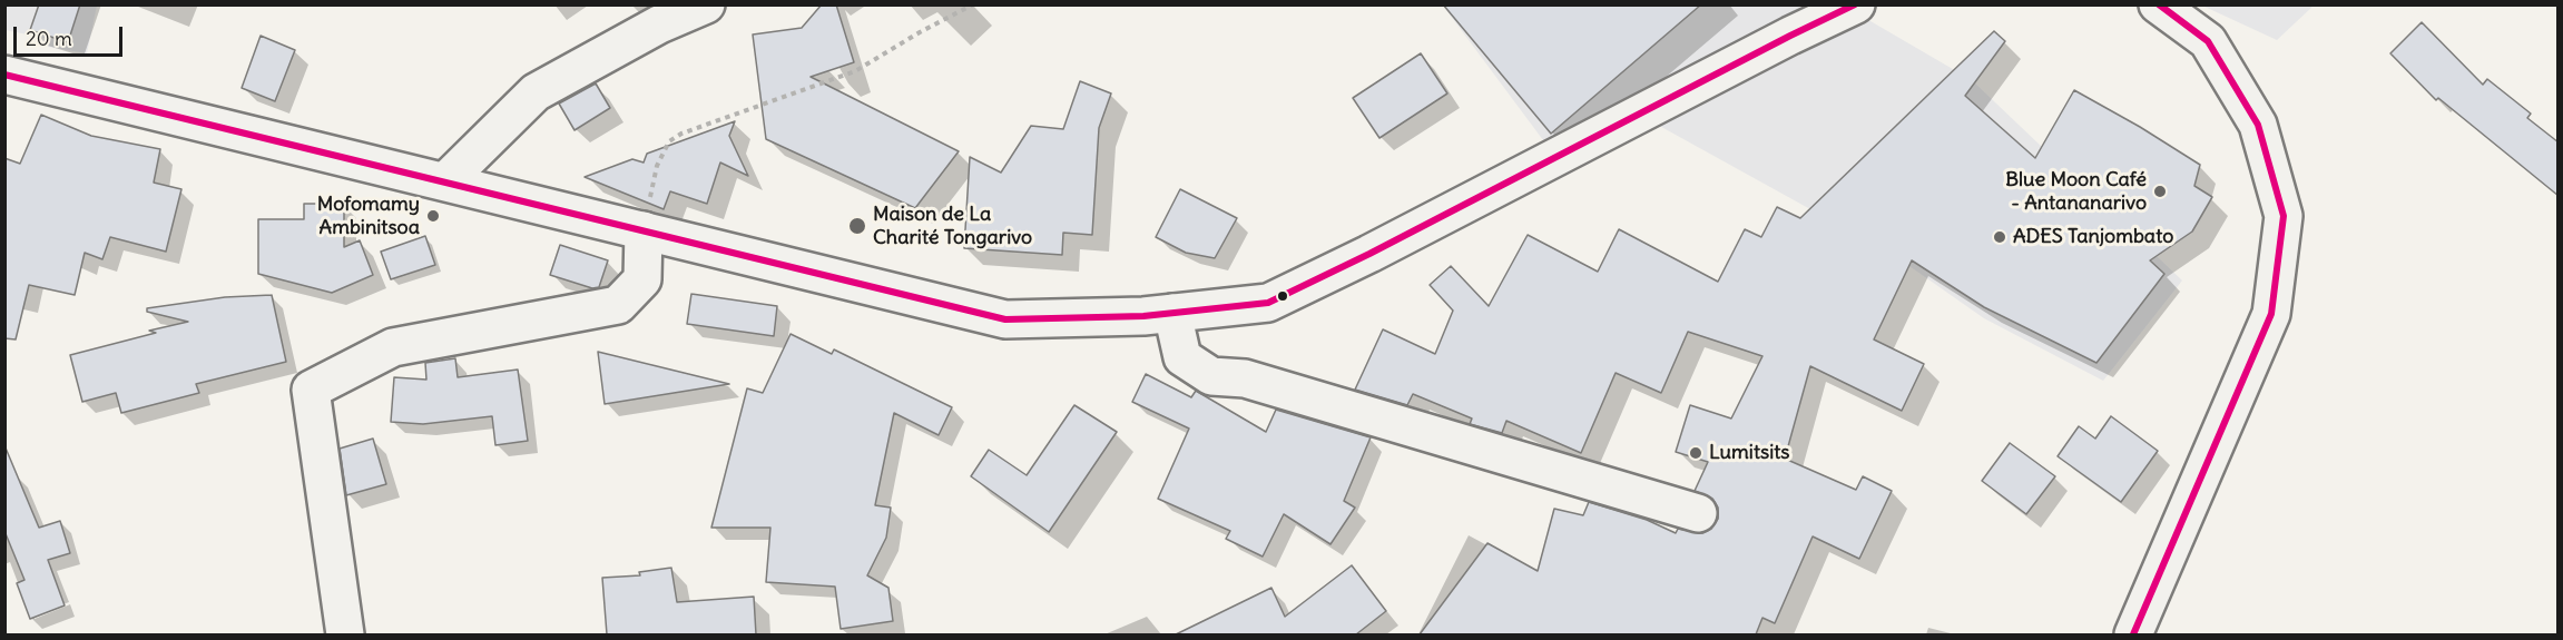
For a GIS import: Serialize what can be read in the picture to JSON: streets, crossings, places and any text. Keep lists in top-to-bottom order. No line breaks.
{"places":["Blue Moon Café - Antananarivo","Mofomamy Ambinitsoa","Maison de La Charité Tongarivo","ADES Tanjombato","Lumitsits"],"scale_bar":"20 m"}
